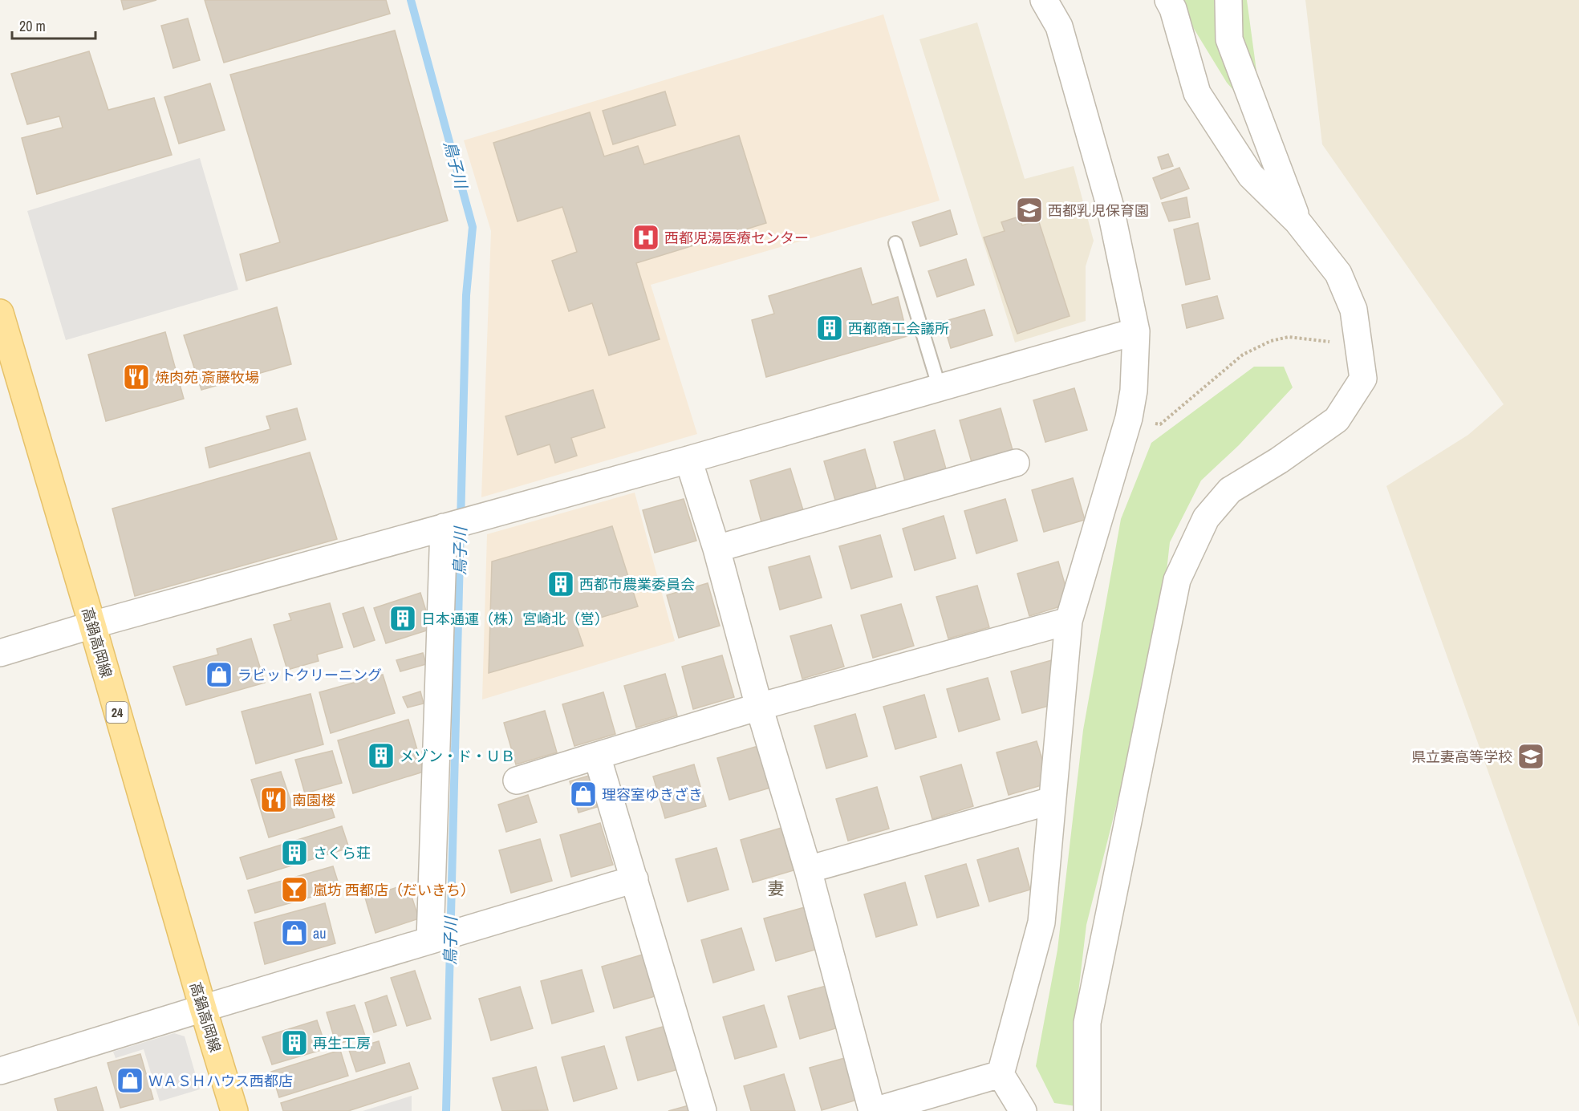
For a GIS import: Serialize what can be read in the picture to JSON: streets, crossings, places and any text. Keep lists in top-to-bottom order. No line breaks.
{"streets":{"main road":["高鍋高岡線","24"]},"districts":["妻"],"water":["鳥子川"],"places":{"school or university":["西都乳児保育園","県立妻高等学校"],"hospital":["西都児湯医療センター"],"building":["西都商工会議所","西都市農業委員会","日本通運（株）宮崎北（営）","メゾン・ド・ＵＢ","さくら荘","再生工房"],"restaurant":["焼肉苑 斎藤牧場","南園楼"],"shop":["ラビットクリーニング","理容室ゆきざき","au","ＷＡＳＨハウス西都店"],"bar":["嵐坊 西都店（だいきち）"]},"scale_bar":"20 m"}
